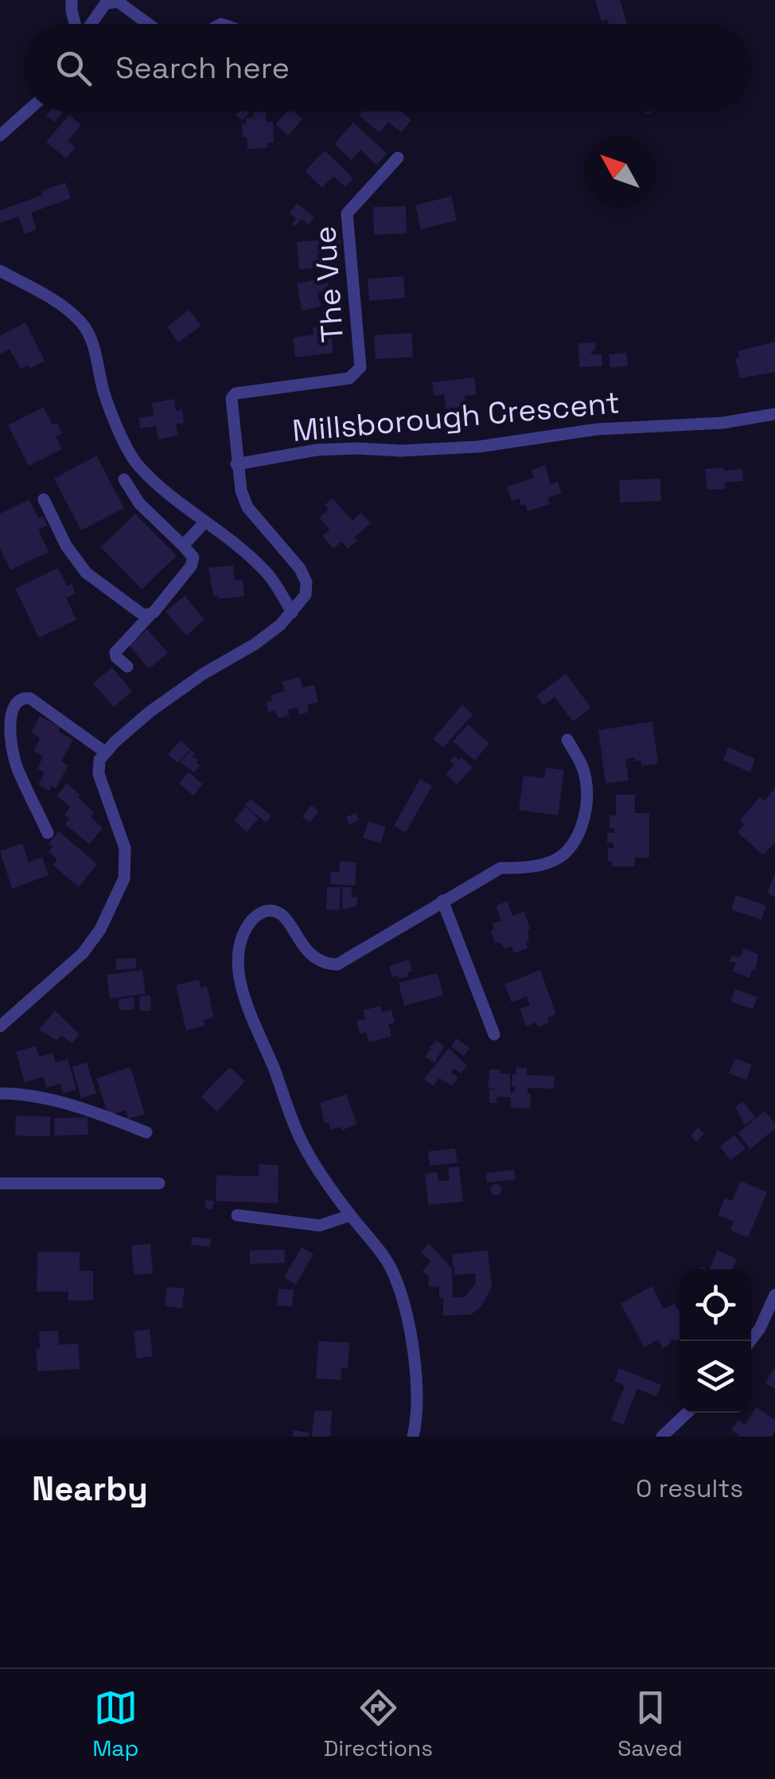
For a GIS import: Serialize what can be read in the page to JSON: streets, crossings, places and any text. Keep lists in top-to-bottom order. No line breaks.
{"streets":{"street":["The Vue","Millsborough Crescent"]},"crossings":[["The Vue","Millsborough Crescent"]],"north":"top left","page":{"search":"Search here","heading":["Nearby","0 results"],"nav":["Map","Directions","Saved"]}}
